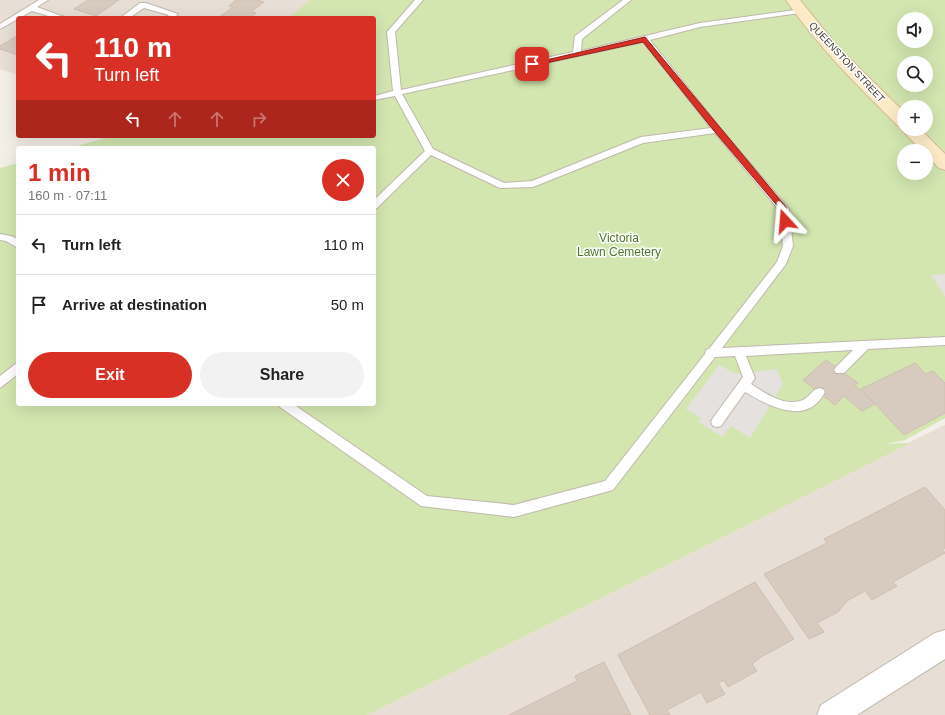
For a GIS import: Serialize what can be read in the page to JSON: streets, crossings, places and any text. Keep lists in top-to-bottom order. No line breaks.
{"streets":{"main road":["QUEENSTON STREET"]},"parks":["Victoria Lawn Cemetery"],"page":{"map_buttons":["+","−"],"turn":["110 m","Turn left"],"heading":["1 min","160 m · 07:11"],"list":[{"name":"Turn left","value":"110 m"},{"name":"Arrive at destination","value":"50 m"}],"buttons":["Exit","Share"]}}
